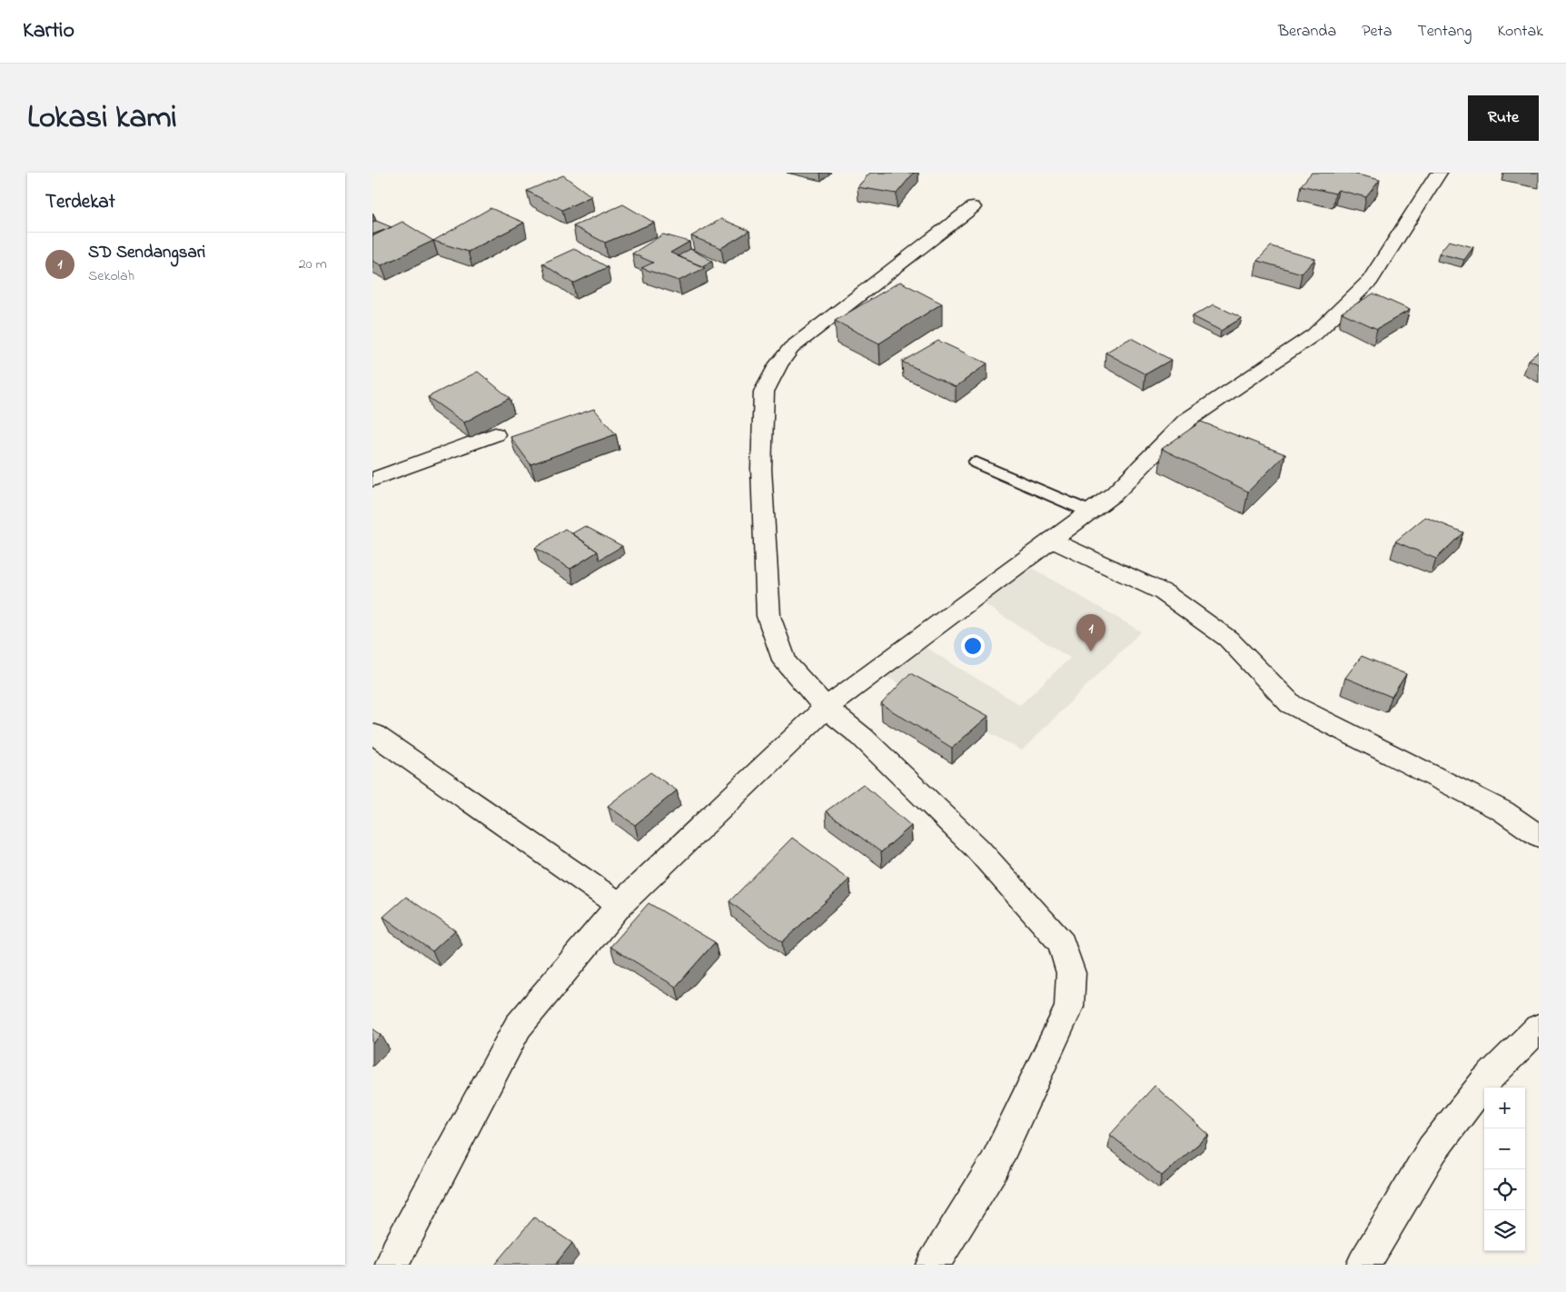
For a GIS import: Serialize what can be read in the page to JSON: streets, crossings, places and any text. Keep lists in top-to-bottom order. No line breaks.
{"page":{"header":"Kartio","nav":["Beranda","Peta","Tentang","Kontak"],"title":"Lokasi kami","buttons":"Rute","heading":"Terdekat","list":[{"mark":"1","name":"SD Sendangsari","note":"Sekolah","value":"20 m"}],"pins":"1","map_buttons":["+","−"]}}
